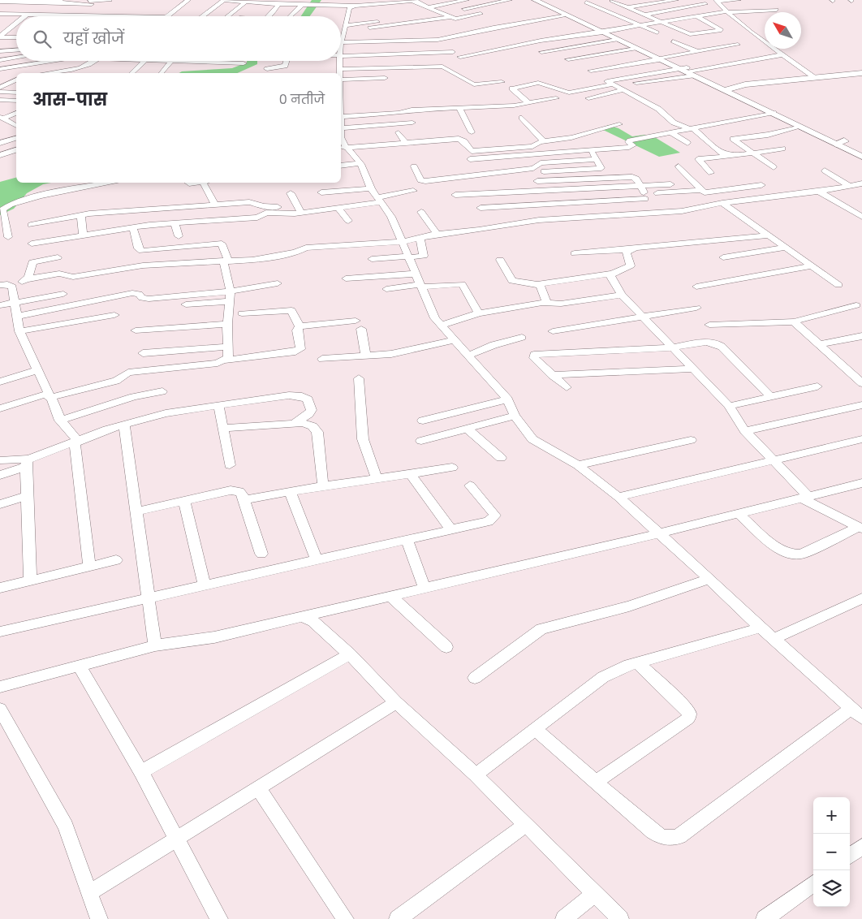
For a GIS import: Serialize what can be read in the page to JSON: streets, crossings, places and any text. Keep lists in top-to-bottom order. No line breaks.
{"north":"top left","page":{"search":"यहाँ खोजें","heading":["आस-पास","0 नतीजे"],"map_buttons":["+","−"]}}
